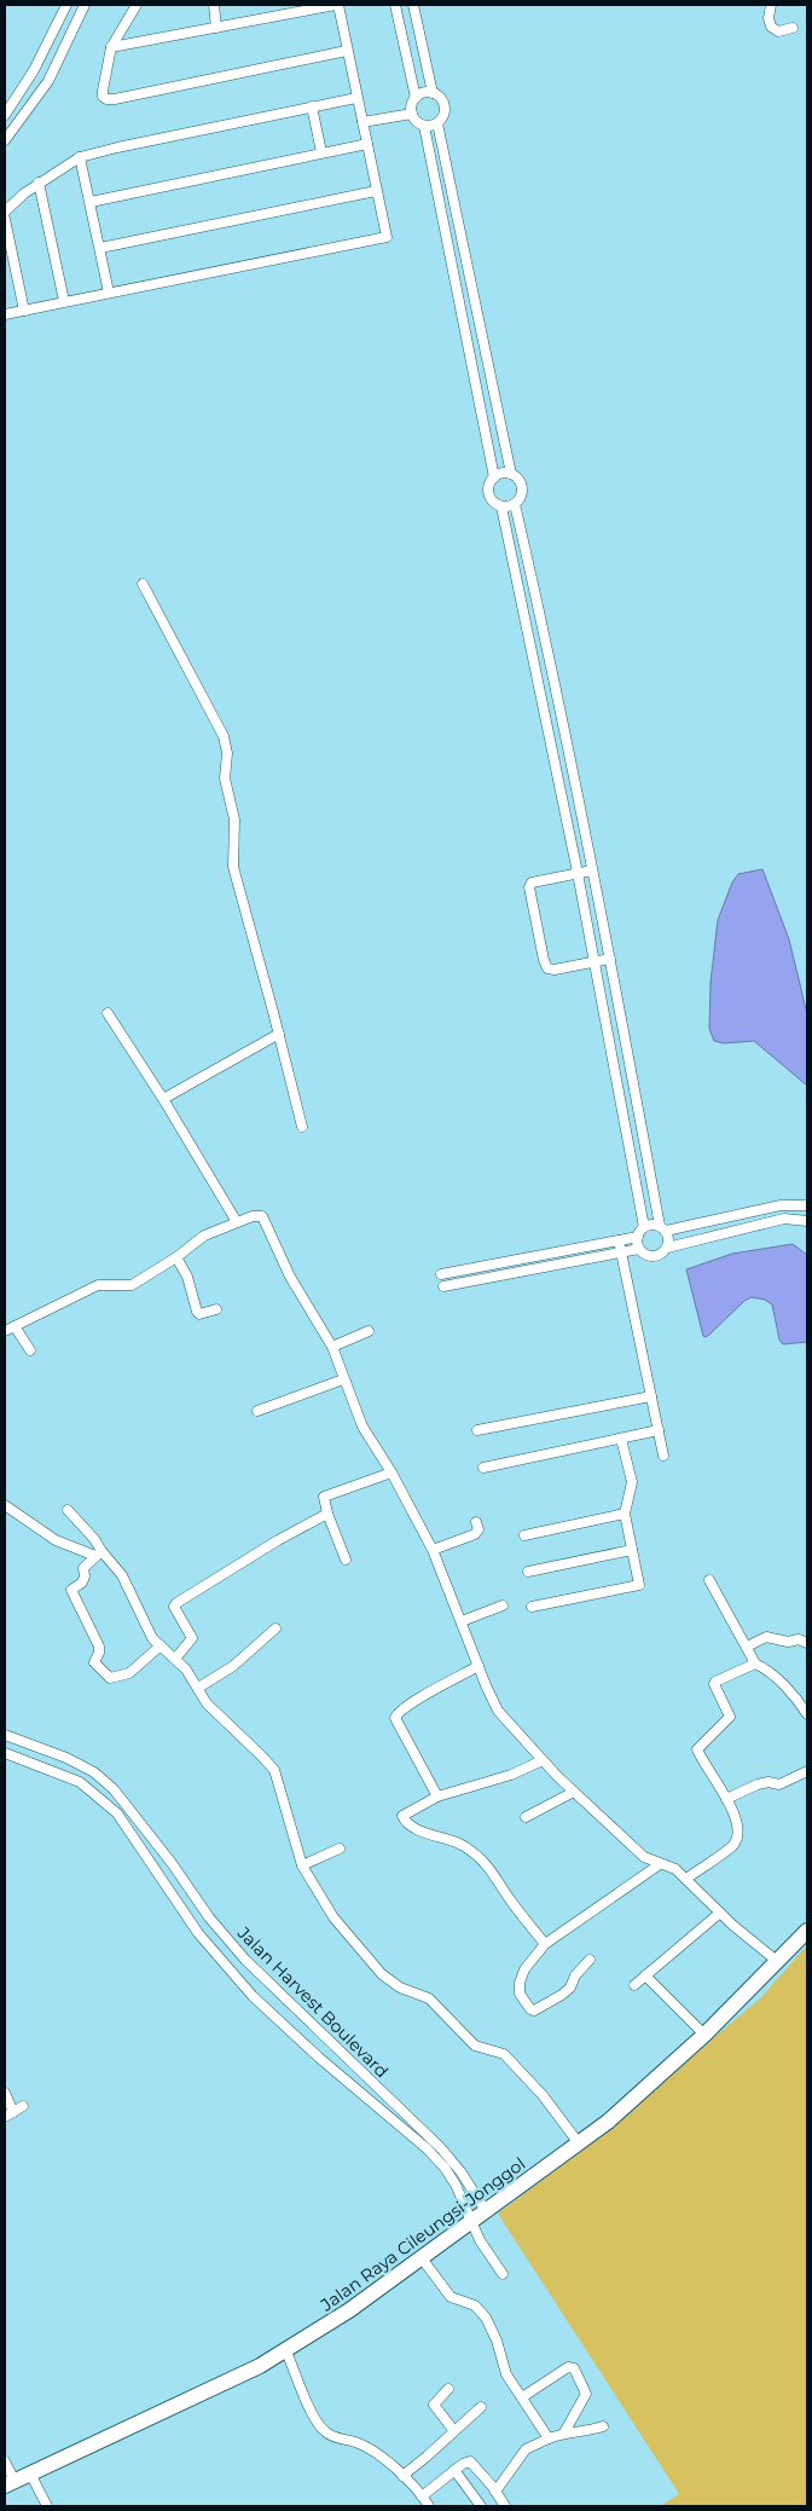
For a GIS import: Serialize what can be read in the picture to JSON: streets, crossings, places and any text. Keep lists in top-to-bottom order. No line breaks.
{"streets":{"main road":["Jalan Raya Cileungsi-Jonggol"],"street":["Jalan Harvest Boulevard"]},"crossings":[["Jalan Harvest Boulevard","Jalan Raya Cileungsi-Jonggol"]]}
